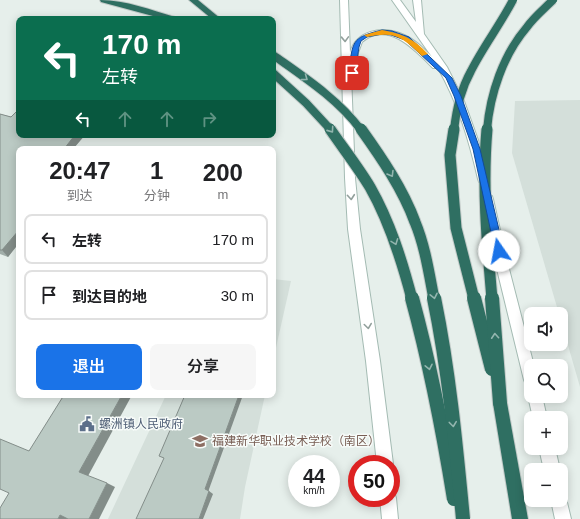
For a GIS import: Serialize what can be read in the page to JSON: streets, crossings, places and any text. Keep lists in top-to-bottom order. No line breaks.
{"places":{"public building":["螺洲镇人民政府"],"school or university":["福建新华职业技术学校（南区）"]},"page":{"turn":["170 m","左转"],"eta":["20:47","到达","1","分钟","200","m"],"list":[{"name":"左转","value":"170 m"},{"name":"到达目的地","value":"30 m"}],"map_buttons":["+","−"],"buttons":["退出","分享"],"speed":"44 km/h","limit":"50"}}
